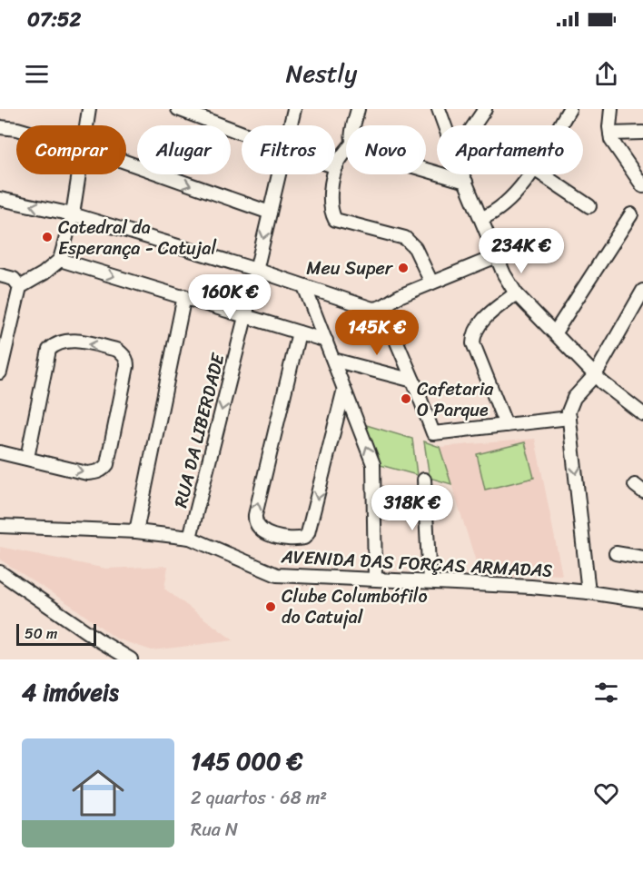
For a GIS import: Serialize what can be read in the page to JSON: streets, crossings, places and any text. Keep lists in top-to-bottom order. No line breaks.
{"streets":{"street":["RUA DA LIBERDADE","AVENIDA DAS FORÇAS ARMADAS"]},"crossings":[["RUA DA LIBERDADE","AVENIDA DAS FORÇAS ARMADAS"]],"places":["Catedral da Esperança - Catujal","Meu Super","Cafetaria O Parque","Clube Columbófilo do Catujal"],"scale_bar":"50 m","page":{"status":"07:52","header":"Nestly","chip":["Comprar","Alugar","Filtros","Novo","Apartamento"],"price":["234K €","160K €","145K €","318K €"],"scale":"50 m","heading":"4 imóveis","list":[{"name":"145 000 €","note":"2 quartos · 68 m² · Rua N"}]}}
